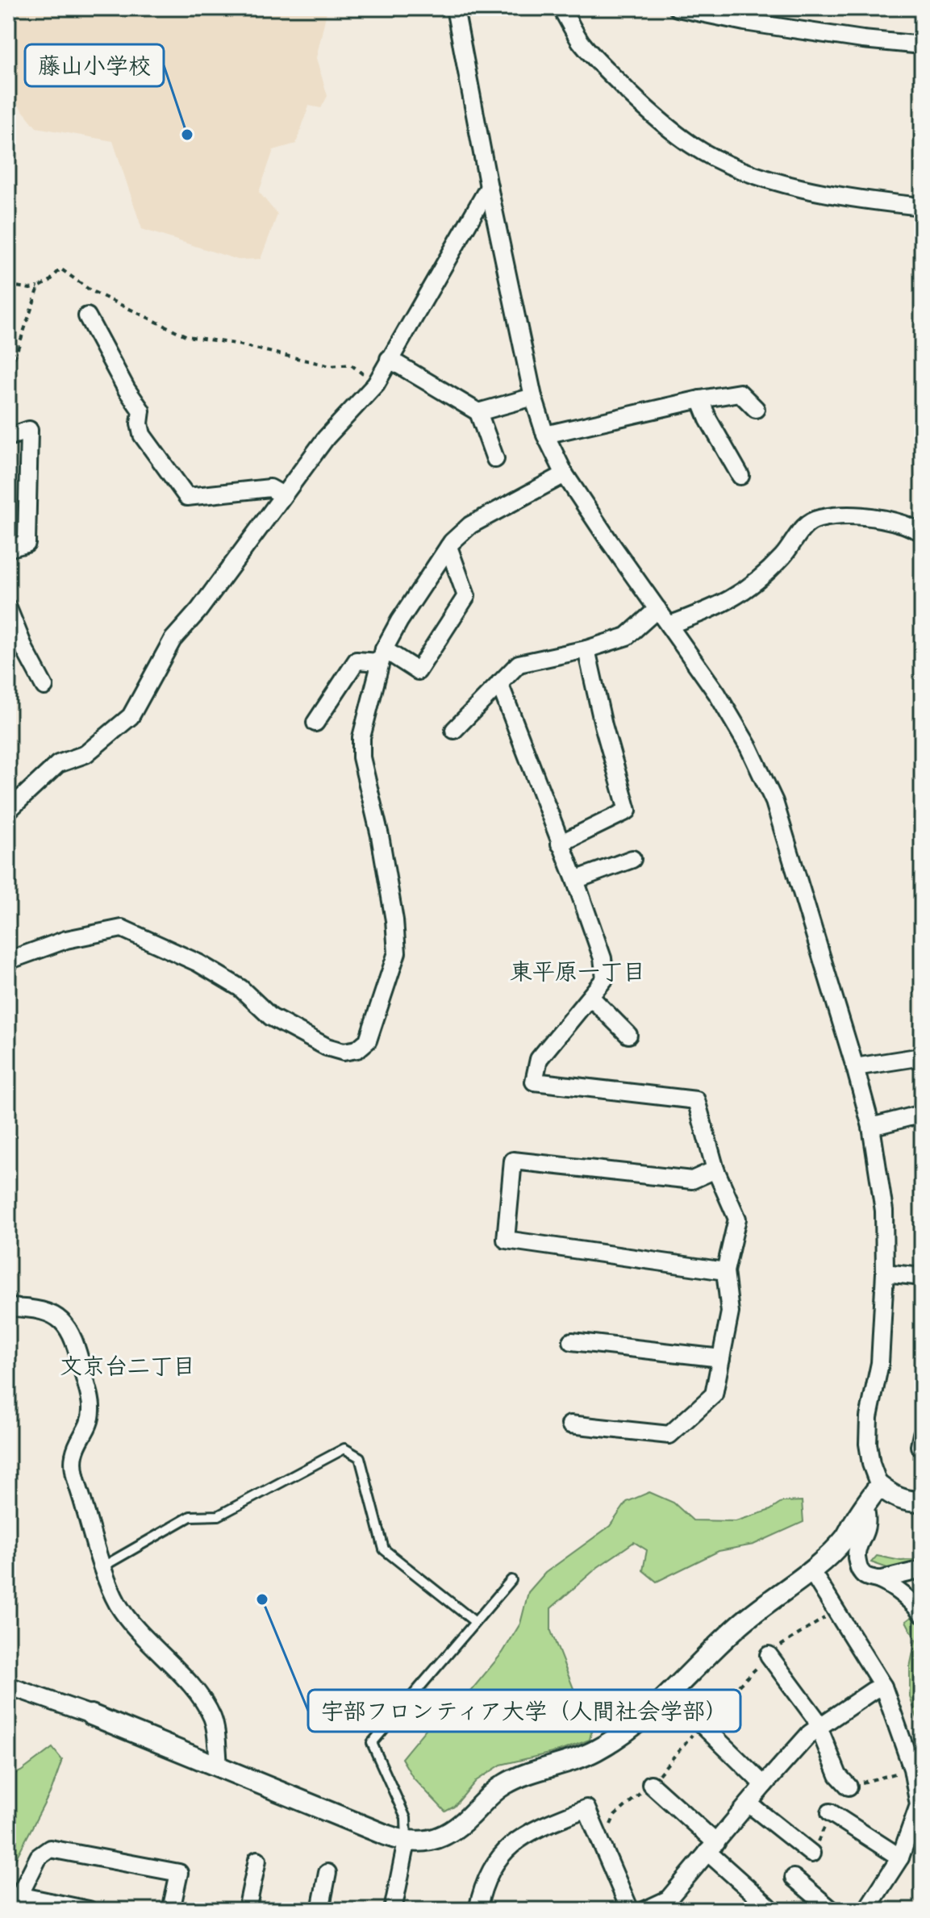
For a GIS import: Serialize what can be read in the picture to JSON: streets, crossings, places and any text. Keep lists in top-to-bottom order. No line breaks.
{"districts":["東平原一丁目","文京台二丁目"],"places":["藤山小学校","宇部フロンティア大学（人間社会学部）"]}
